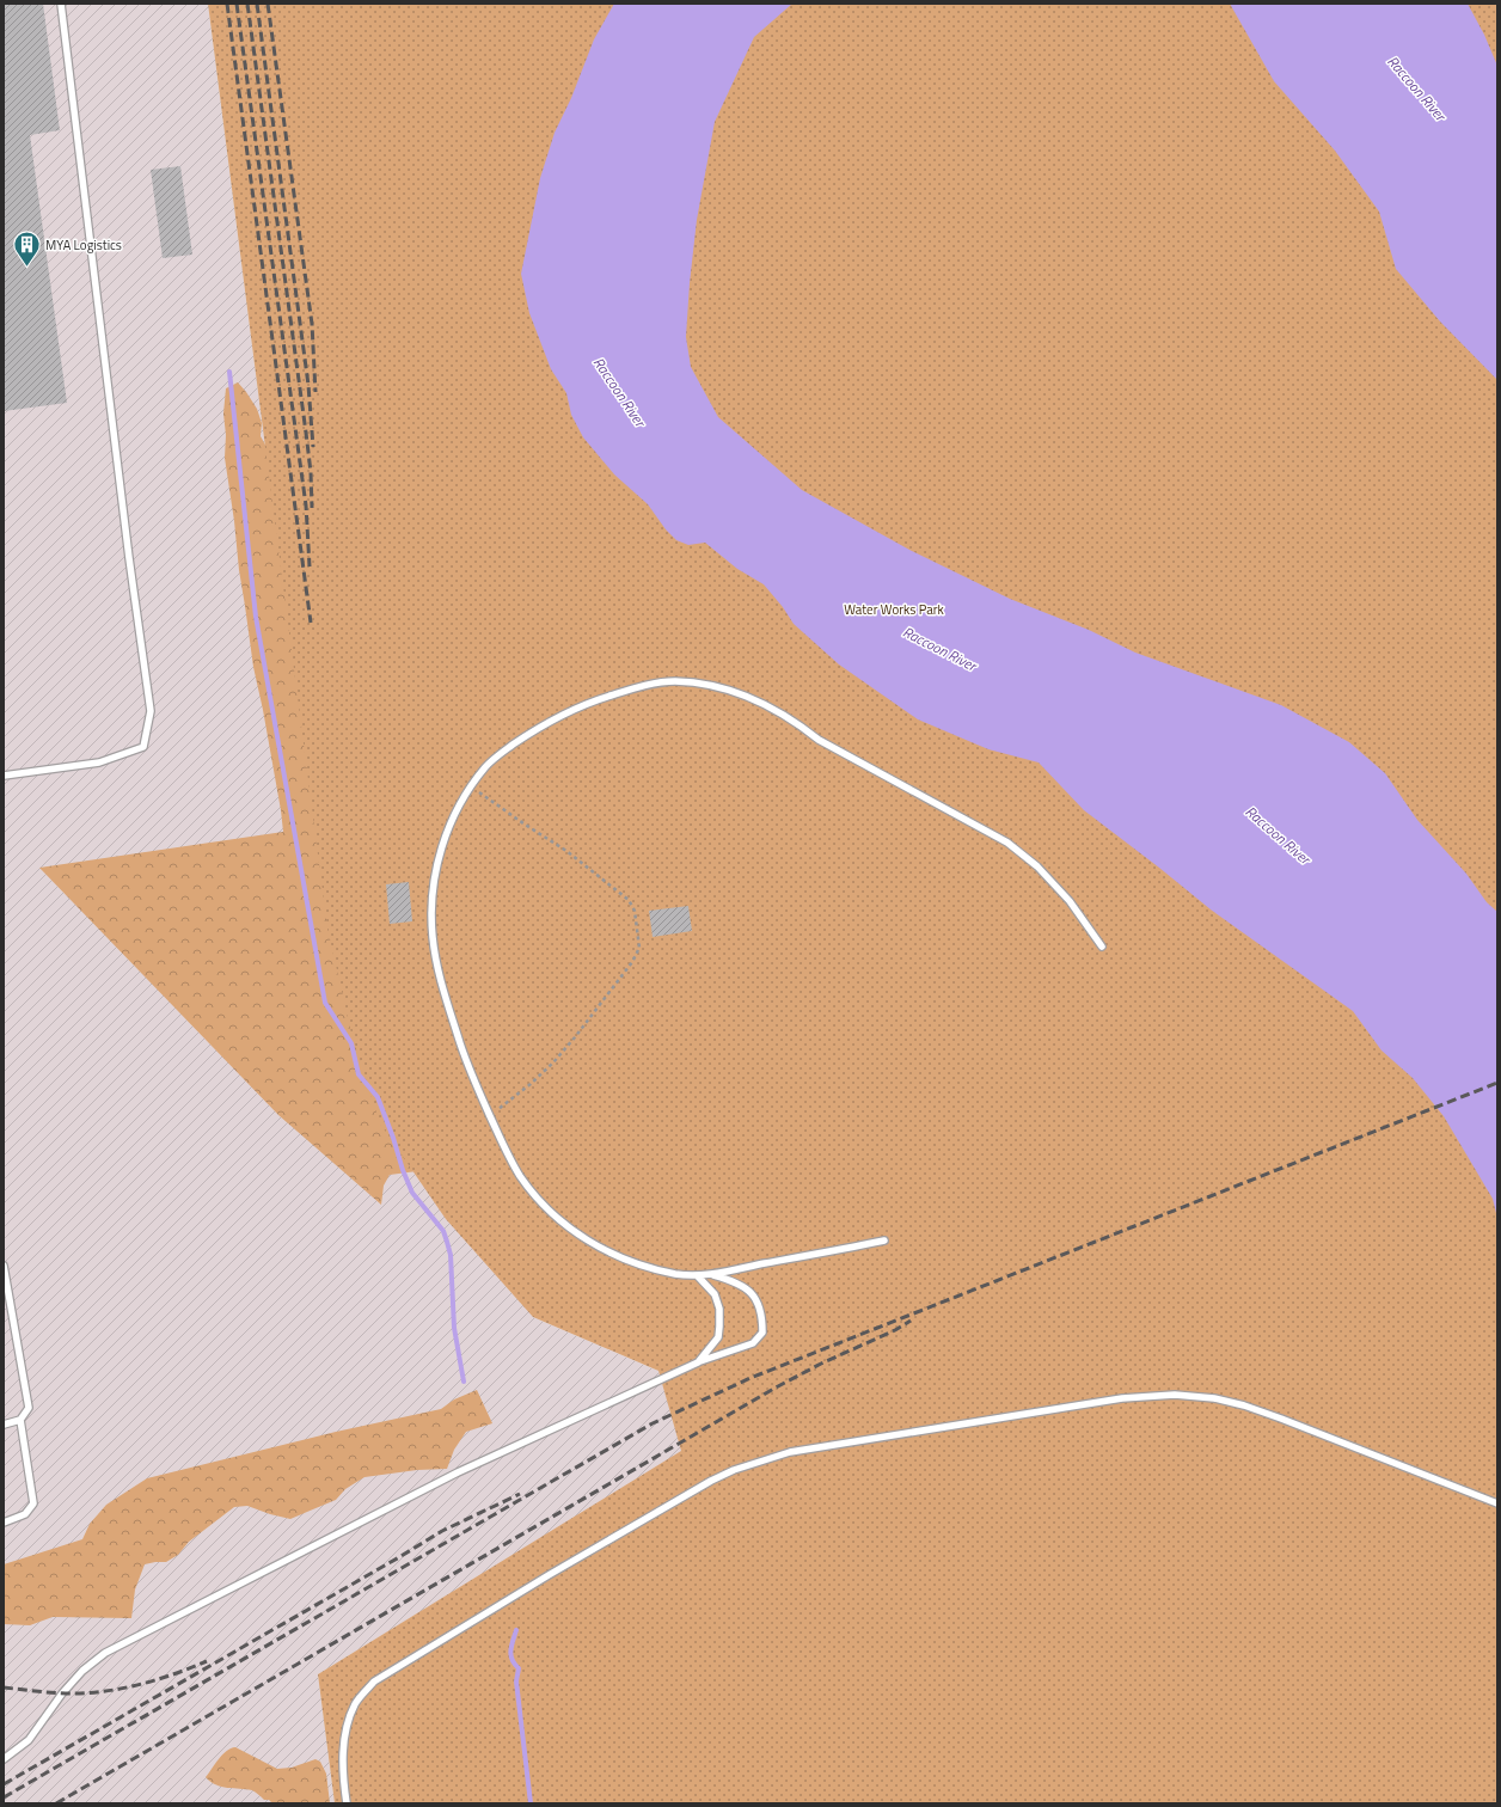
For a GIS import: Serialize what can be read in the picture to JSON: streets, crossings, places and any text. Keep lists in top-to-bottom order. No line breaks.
{"water":["Raccoon River"],"parks":["Water Works Park"],"places":{"building":["MYA Logistics"]}}
